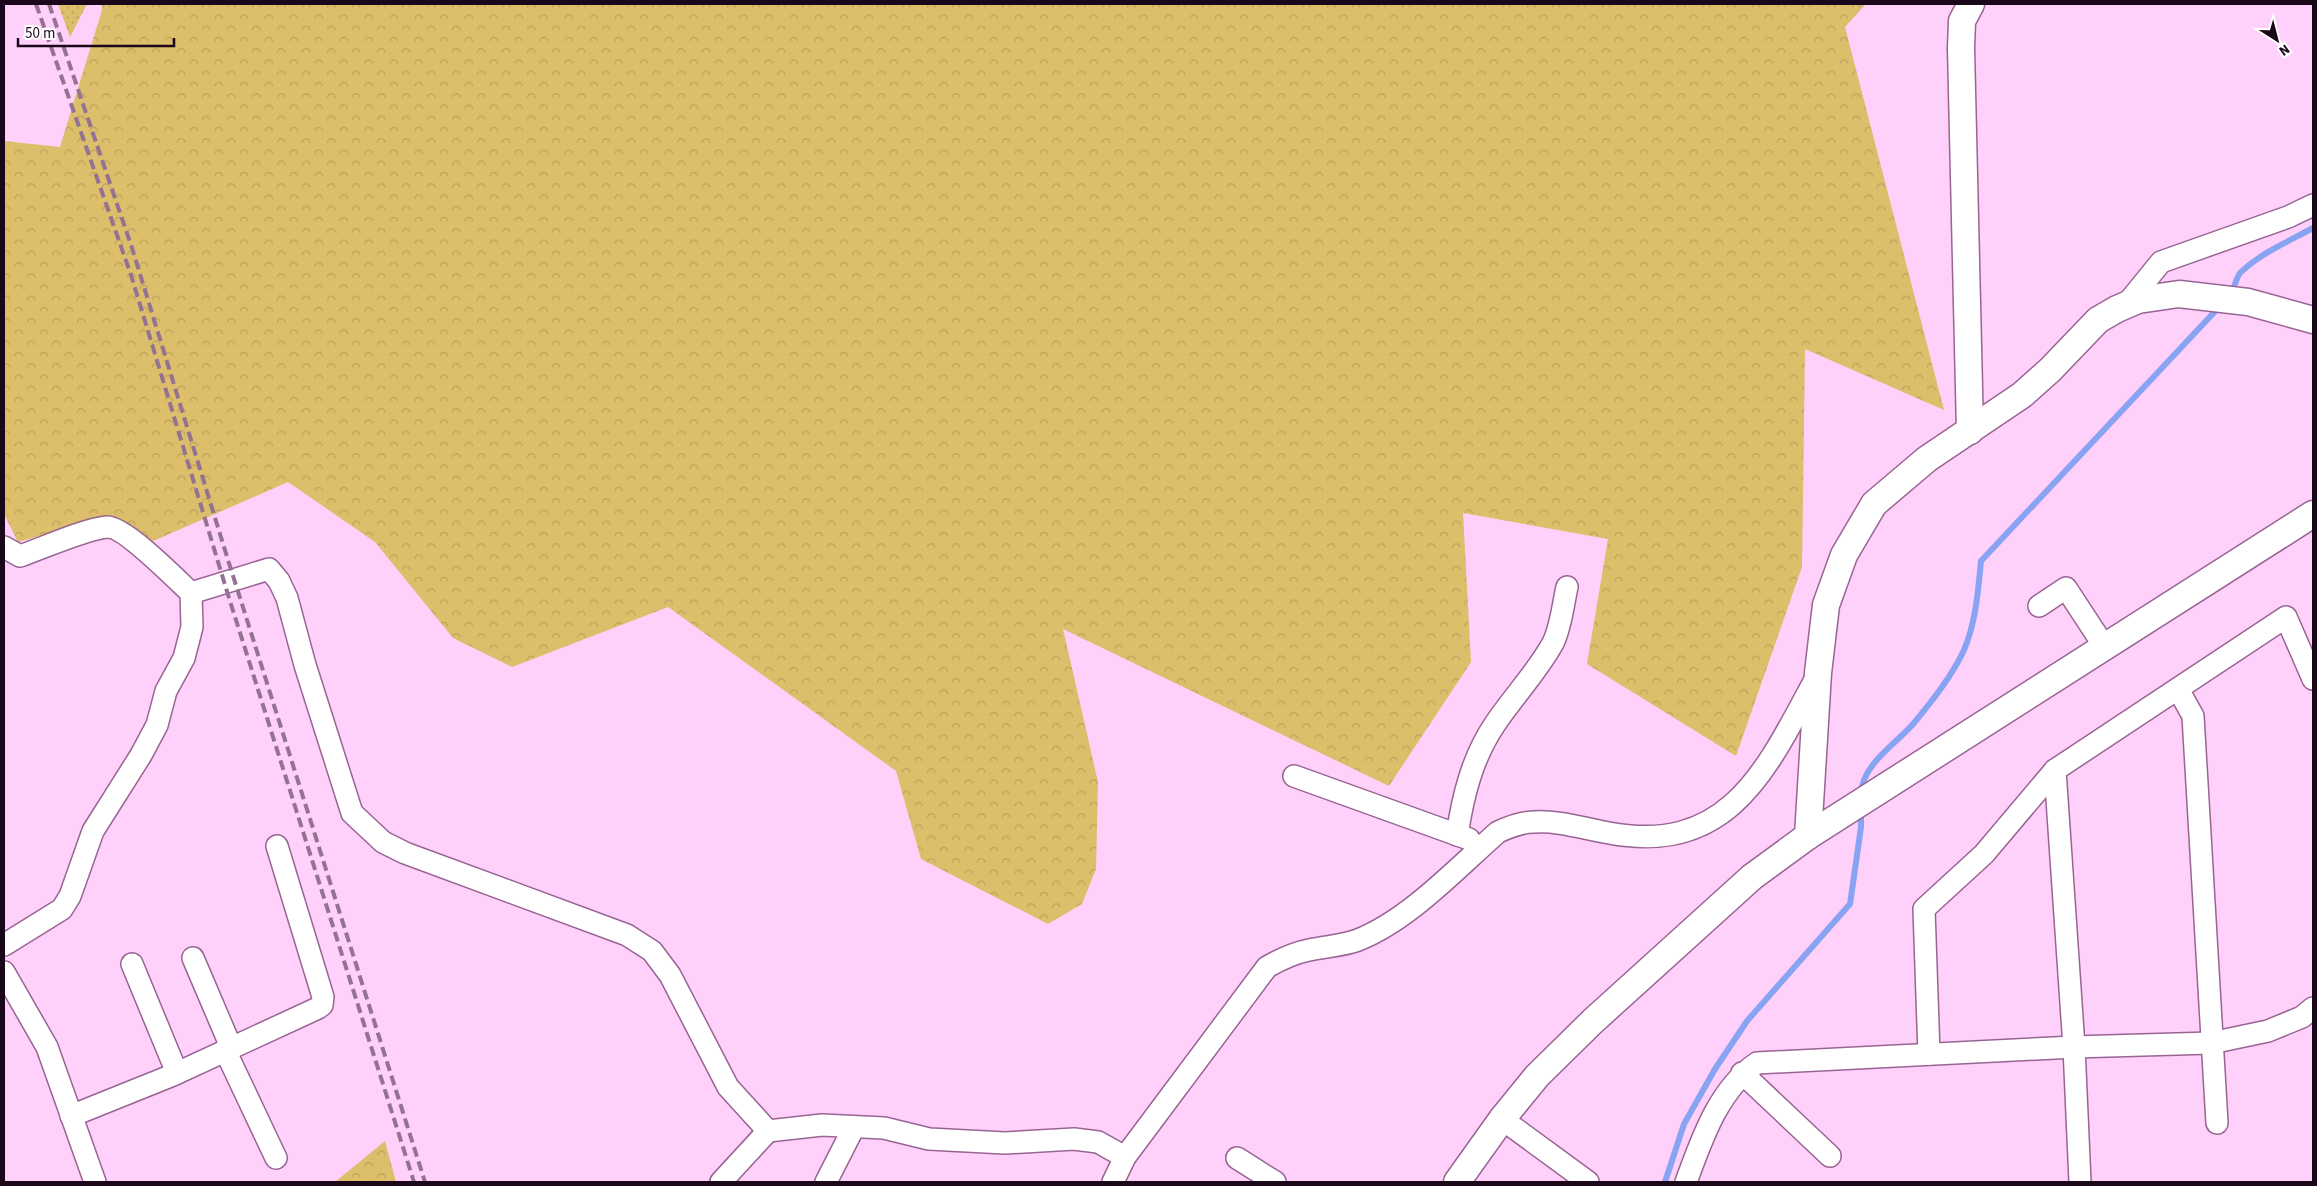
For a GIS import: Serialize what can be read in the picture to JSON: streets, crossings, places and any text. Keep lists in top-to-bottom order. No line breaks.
{"scale_bar":"50 m","north":"bottom right"}
